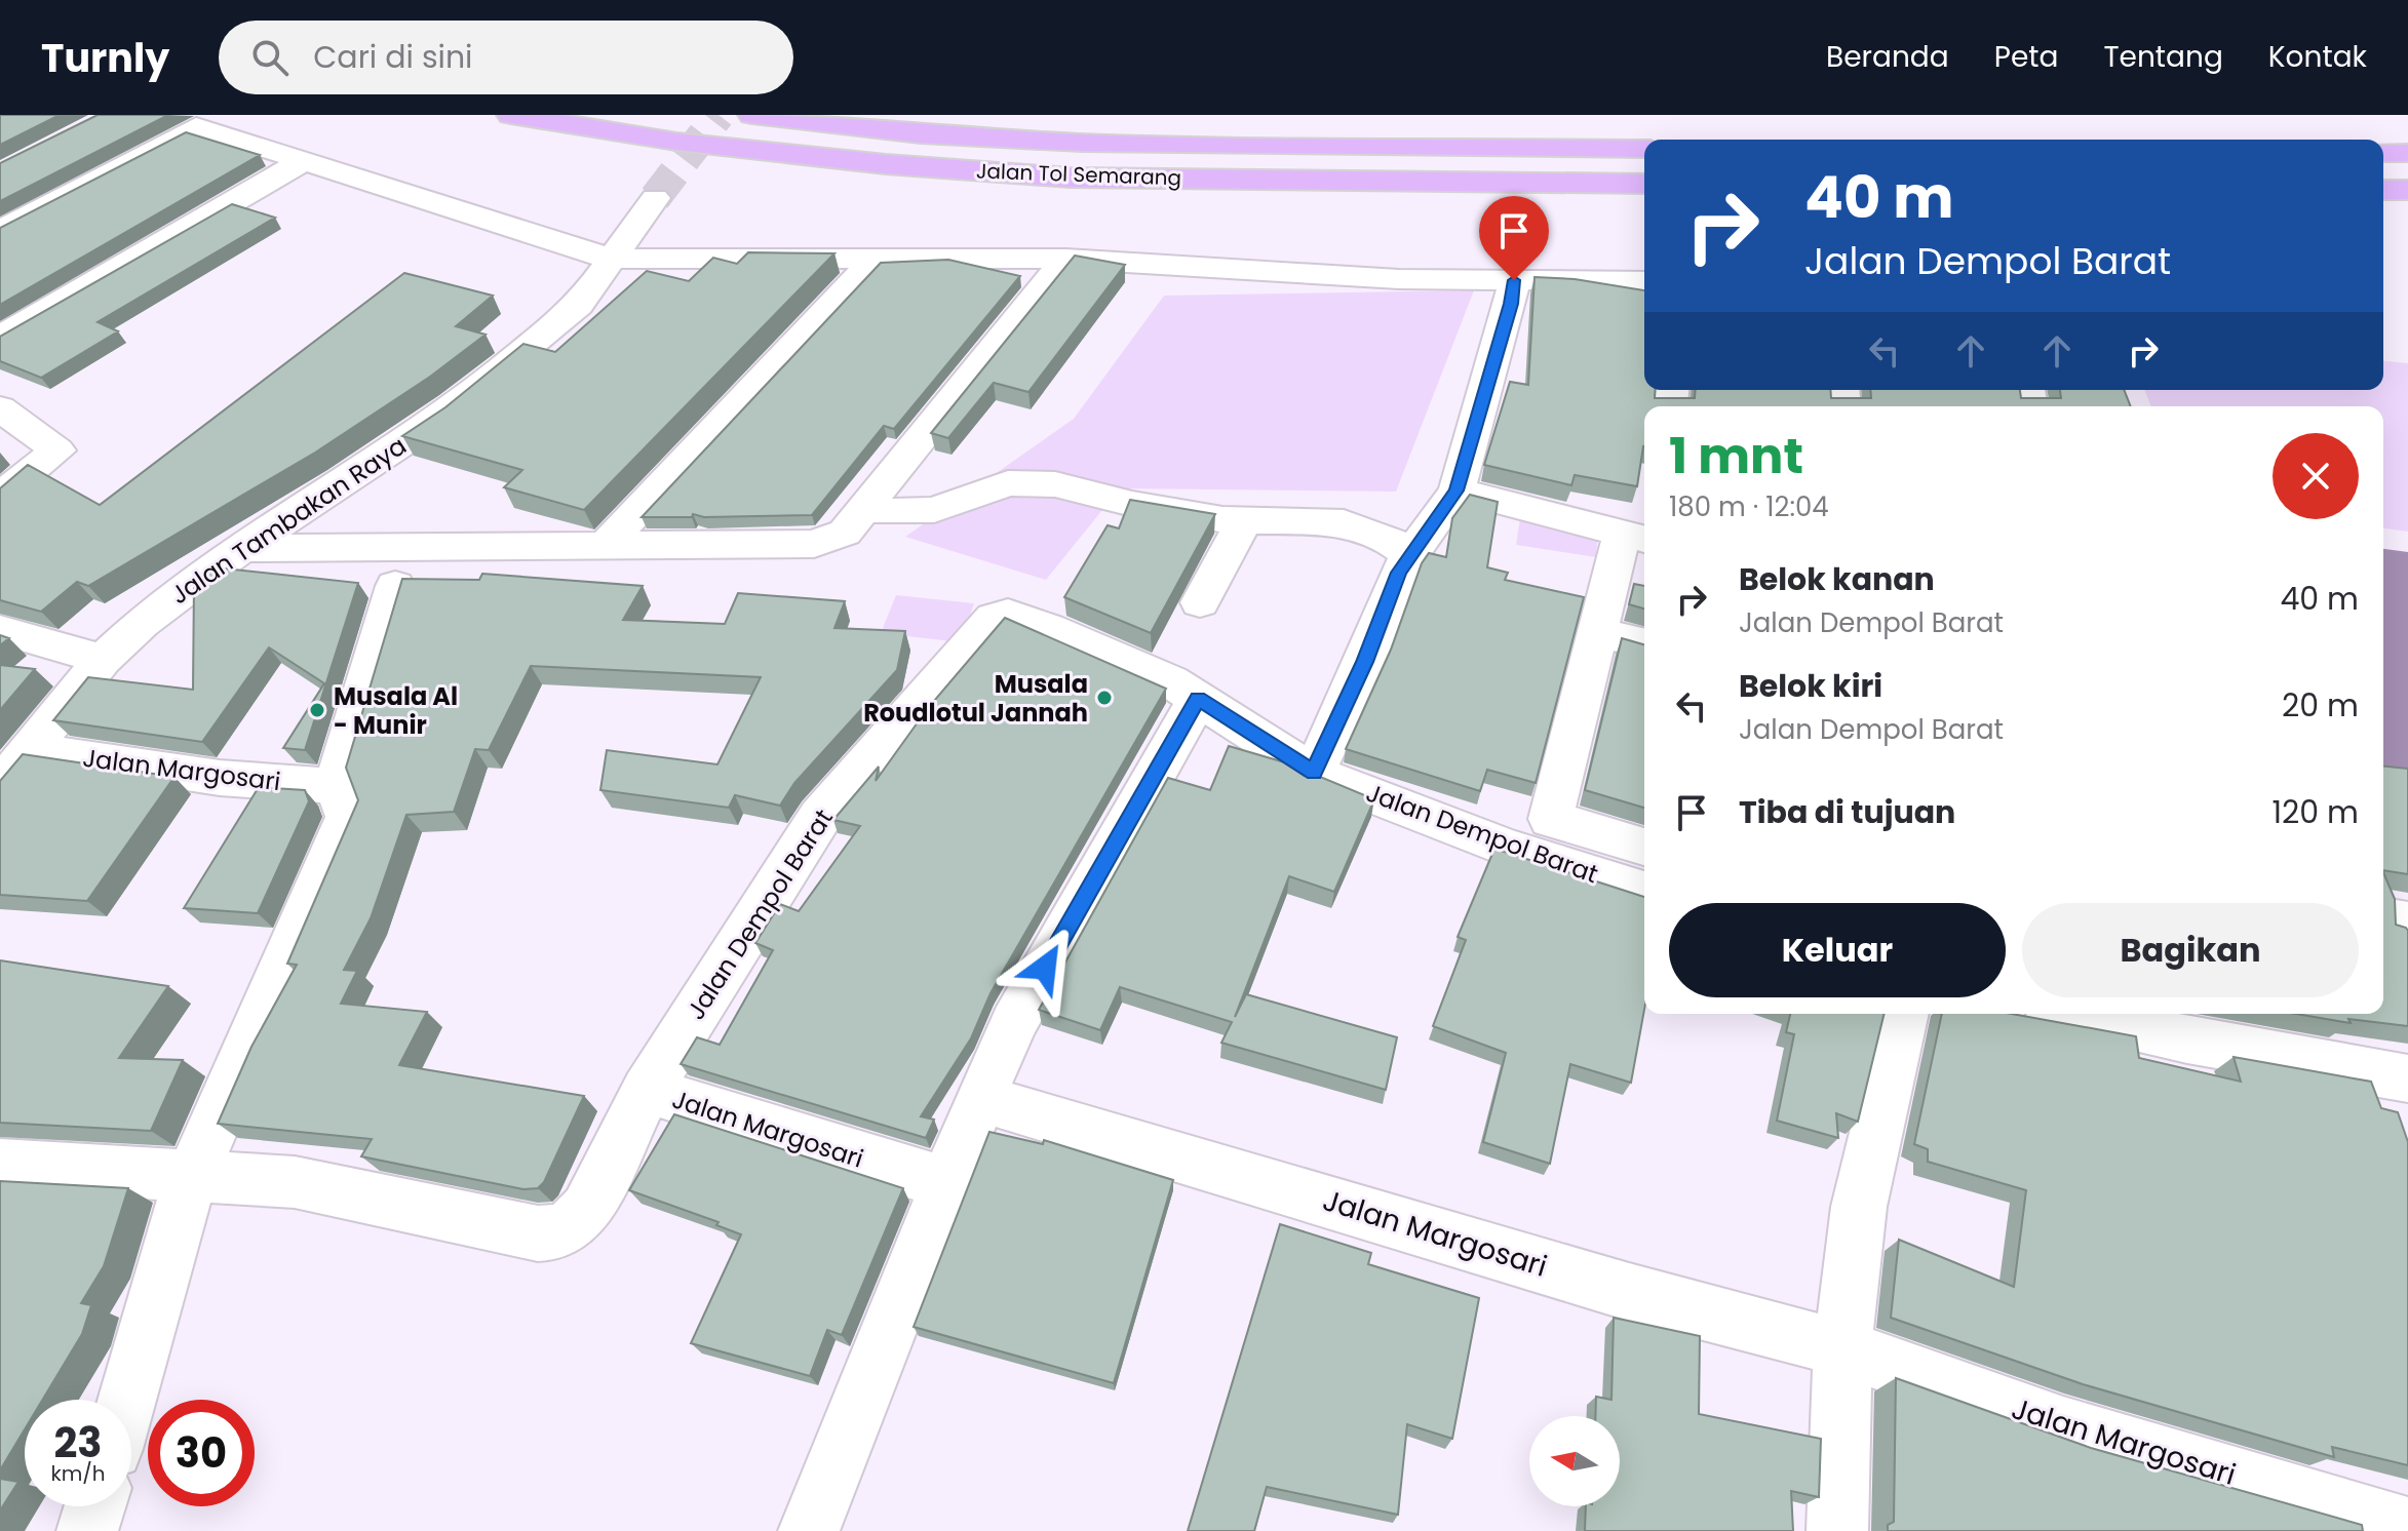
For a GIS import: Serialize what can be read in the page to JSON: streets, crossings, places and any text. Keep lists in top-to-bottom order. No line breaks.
{"streets":{"highway":["Jalan Tol Semarang"],"street":["Jalan Tambakan Raya","Jalan Margosari","Jalan Dempol Barat"]},"crossings":[["Jalan Tambakan Raya","Jalan Margosari"],["Jalan Margosari","Jalan Dempol Barat"]],"places":["Musala Roudlotul Jannah","Musala Al - Munir"],"north":"left","page":{"header":"Turnly","search":"Cari di sini","nav":["Beranda","Peta","Tentang","Kontak"],"turn":["40 m","Jalan Dempol Barat"],"heading":["1 mnt","180 m · 12:04"],"list":[{"name":"Belok kanan","note":"Jalan Dempol Barat","value":"40 m"},{"name":"Belok kiri","note":"Jalan Dempol Barat","value":"20 m"},{"name":"Tiba di tujuan","value":"120 m"}],"buttons":["Keluar","Bagikan"],"speed":"23 km/h","limit":"30"}}
